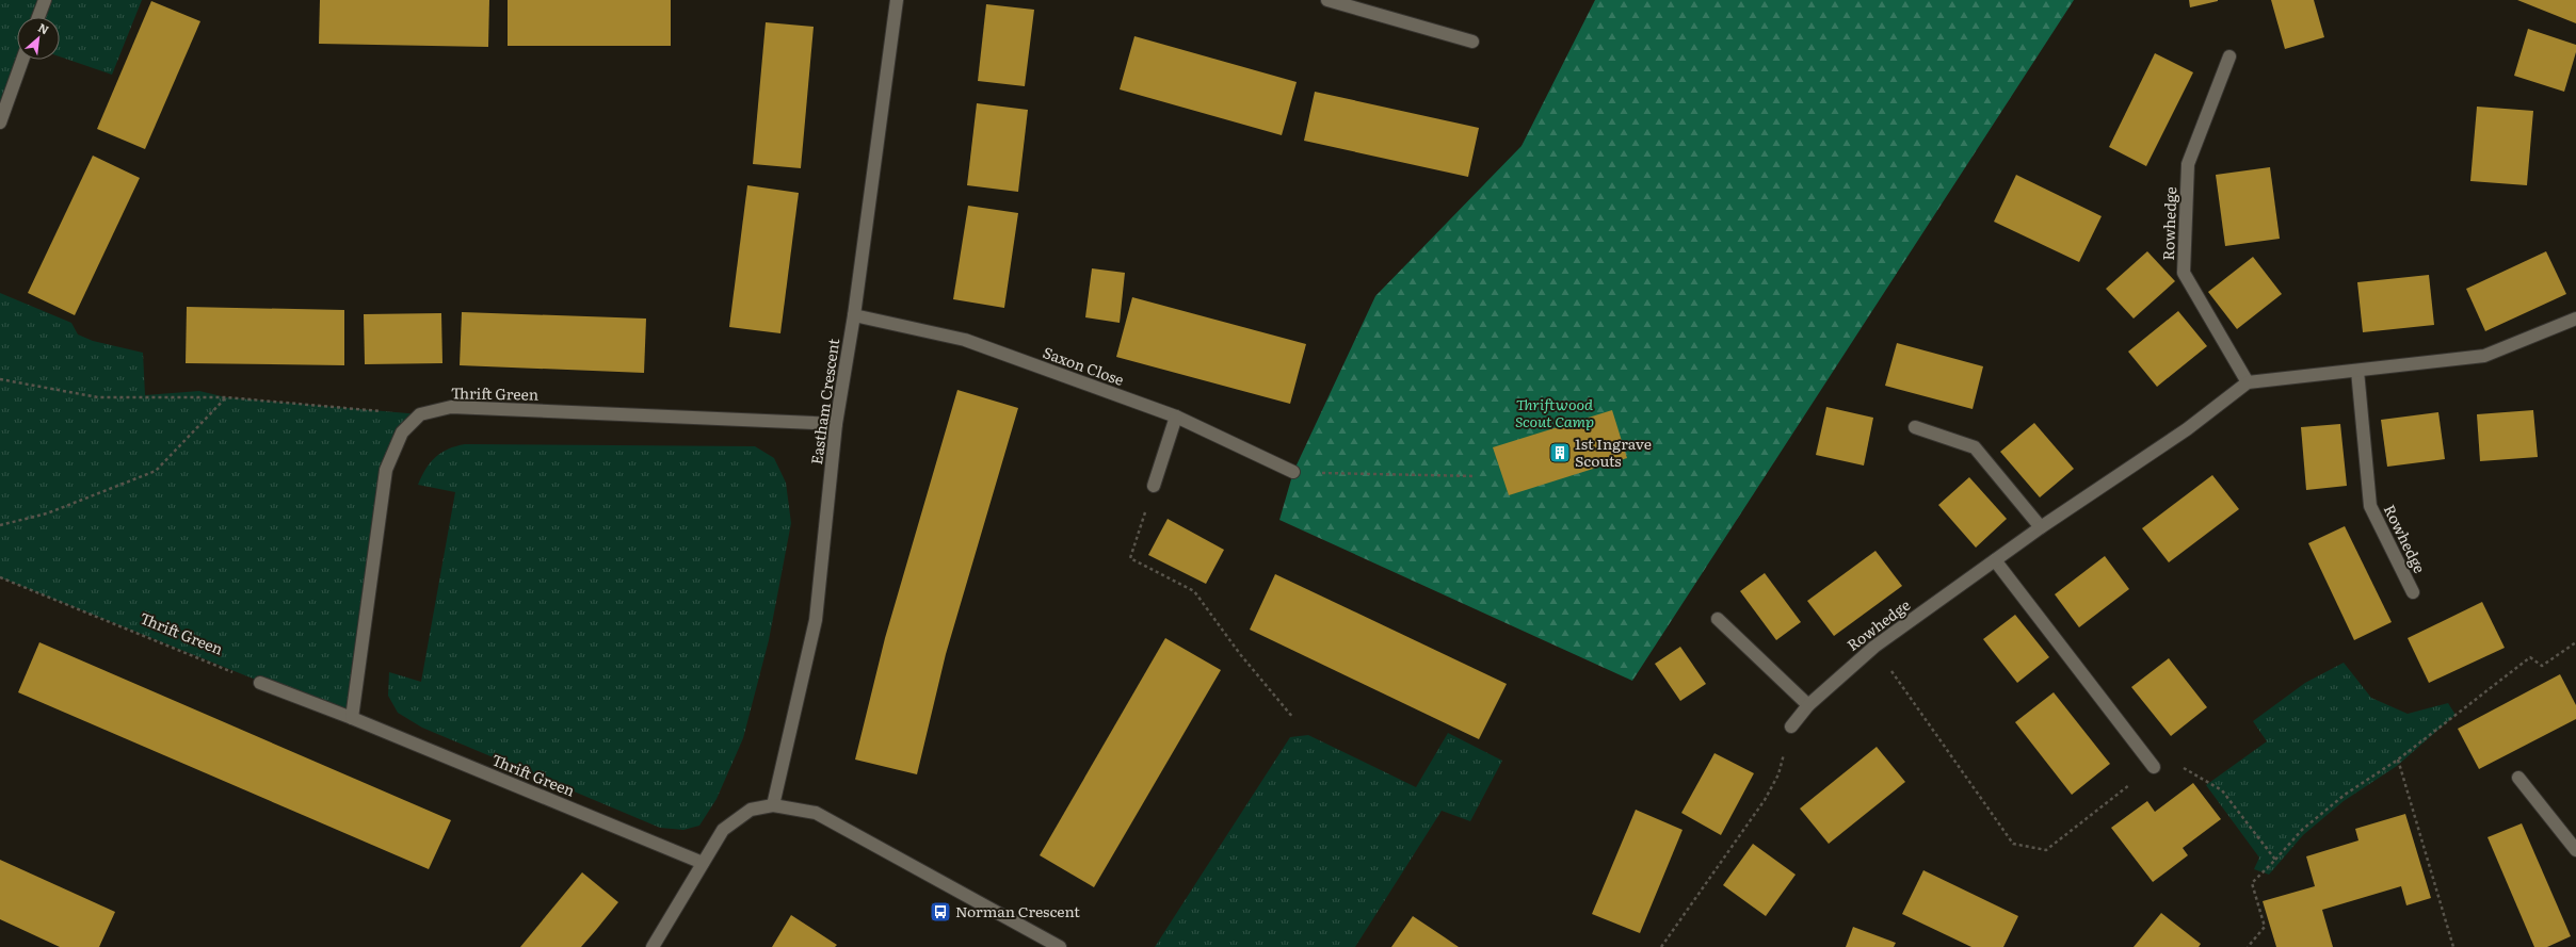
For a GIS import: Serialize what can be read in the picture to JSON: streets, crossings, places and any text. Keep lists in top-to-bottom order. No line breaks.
{"streets":{"street":["Rowhedge","Saxon Close","Thrift Green","Eastham Crescent"]},"crossings":[["Saxon Close","Eastham Crescent"],["Thrift Green","Eastham Crescent"]],"parks":["Thriftwood Scout Camp"],"places":{"building":["1st Ingrave Scouts"],"bus stop":["Norman Crescent"]},"north":"top right"}
